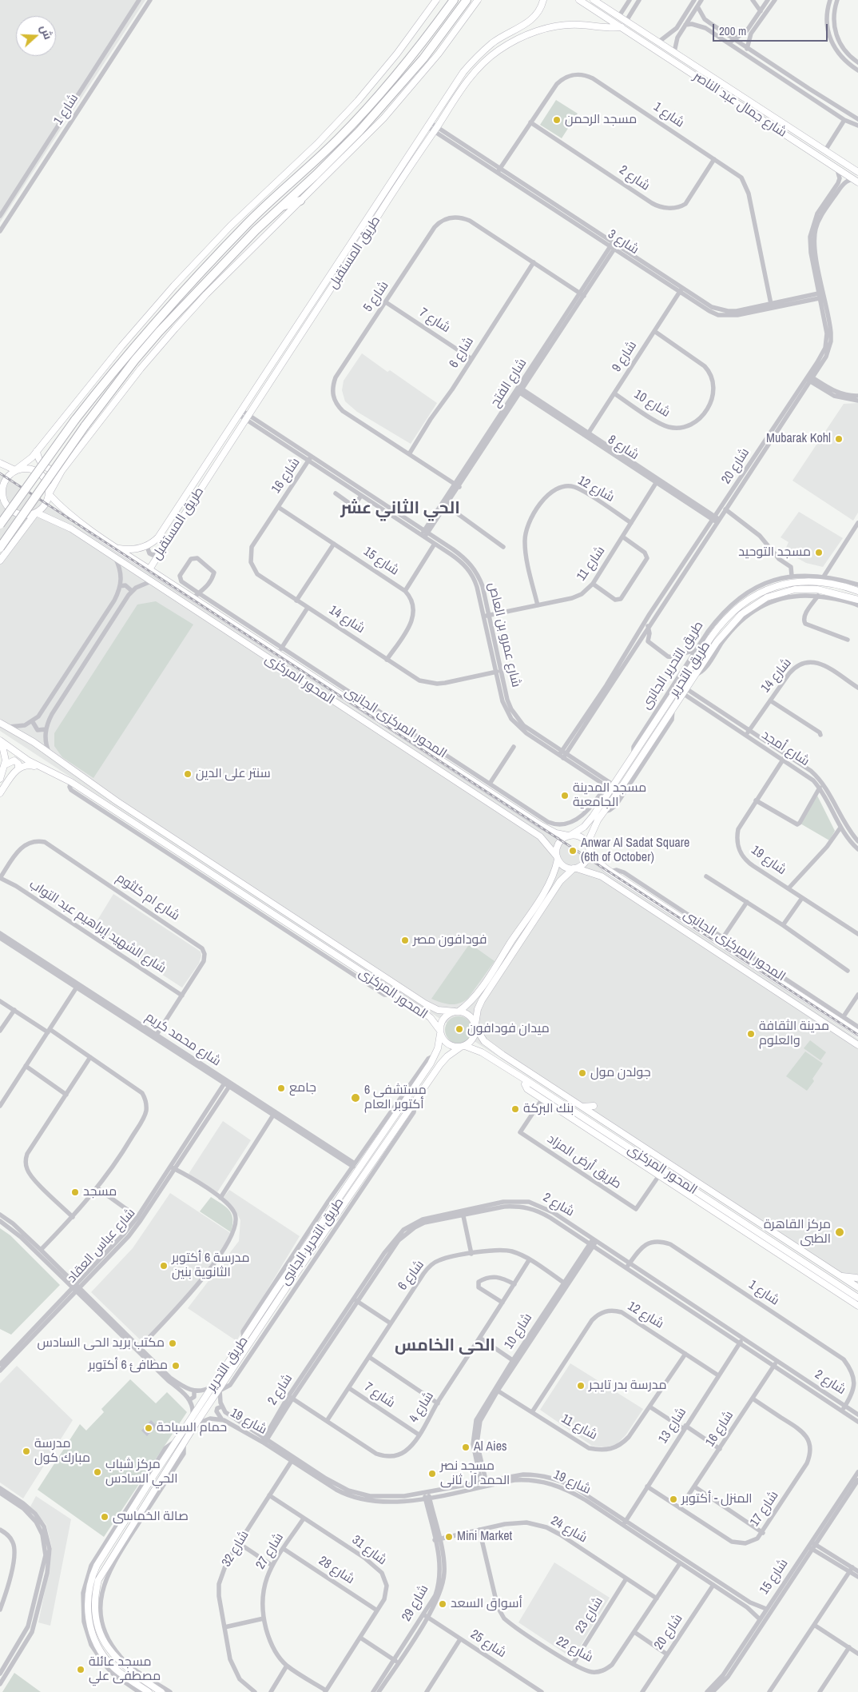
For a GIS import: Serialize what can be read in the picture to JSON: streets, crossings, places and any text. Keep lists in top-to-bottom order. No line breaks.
{"streets":{"main road":["شارع جمال عبد الناصر","طريق المستقبل","طريق التحرير","المحور المركزى"],"street":["شارع 1","شارع 2","شارع 3","شارع 5","شارع 7","شارع 6","شارع 9","شارع الفتح","شارع 10","شارع 8","شارع 20","شارع 16","شارع 12","شارع 15","شارع 11","شارع 14","شارع عمرو بن العاص","طريق التحرير الجانبى","المحور المركزى الجانبى","شارع أمجد","شارع 19","شارع ام كلثوم","شارع الشهيد إبراهيم عبد التواب","شارع محمد كريم","طريق أرض المزاد","شارع عباس العقاد","شارع 4","شارع 13","شارع 17","شارع 24","شارع 32","شارع 31","شارع 27","شارع 28","شارع 29","شارع 23","شارع 25","شارع 22"]},"crossings":[["شارع جمال عبد الناصر","طريق المستقبل"],["شارع جمال عبد الناصر","شارع 20"],["شارع 1","شارع 2"],["شارع 1","شارع 3"],["شارع 2","شارع 10"],["شارع 2","شارع 16"],["شارع 2","شارع 19"],["شارع 2","شارع 4"],["شارع 2","شارع 13"],["شارع 3","طريق المستقبل"],["شارع 3","شارع 9"],["شارع 3","شارع الفتح"],["شارع 3","شارع 20"],["طريق المستقبل","شارع عمرو بن العاص"],["طريق المستقبل","المحور المركزى"],["شارع 5","شارع 7"],["شارع 5","شارع 6"],["شارع 5","شارع الفتح"],["شارع 7","شارع 6"],["شارع 7","شارع 4"],["شارع 6","شارع 10"],["شارع 6","شارع 4"],["شارع 9","شارع 10"],["شارع 9","شارع 8"],["شارع الفتح","شارع 8"],["شارع الفتح","شارع عمرو بن العاص"],["شارع 10","شارع 11"],["شارع 10","شارع 19"],["شارع 8","شارع 20"],["شارع 8","شارع 11"],["شارع 20","شارع عمرو بن العاص"],["شارع 20","شارع 19"],["شارع 16","شارع 15"],["شارع 16","شارع 14"],["شارع 16","شارع عمرو بن العاص"],["شارع 16","شارع 17"],["شارع 12","شارع 11"],["شارع 12","شارع 13"],["شارع 15","شارع 14"],["شارع 15","شارع 19"],["شارع 11","شارع عمرو بن العاص"],["شارع 14","شارع عمرو بن العاص"],["شارع 14","شارع أمجد"],["شارع عمرو بن العاص","طريق التحرير"],["شارع عمرو بن العاص","المحور المركزى الجانبى"],["طريق التحرير الجانبى","طريق التحرير"],["طريق التحرير الجانبى","شارع 19"],["طريق التحرير الجانبى","شارع محمد كريم"],["طريق التحرير","المحور المركزى"],["طريق التحرير","المحور المركزى الجانبى"],["طريق التحرير","شارع أمجد"],["طريق التحرير","شارع 19"],["المحور المركزى","المحور المركزى الجانبى"],["شارع أمجد","شارع 19"],["شارع 19","شارع 13"],["شارع 19","شارع 32"],["شارع 19","شارع 29"],["شارع 19","شارع 22"],["شارع ام كلثوم","شارع الشهيد إبراهيم عبد التواب"],["شارع ام كلثوم","شارع محمد كريم"],["شارع محمد كريم","شارع عباس العقاد"],["شارع 13","شارع 17"],["شارع 24","شارع 29"],["شارع 24","شارع 23"],["شارع 24","شارع 22"],["شارع 32","شارع 31"],["شارع 31","شارع 27"],["شارع 31","شارع 28"],["شارع 27","شارع 28"],["شارع 29","شارع 25"],["شارع 23","شارع 22"]],"districts":["الحي الثاني عشر","الحى الخامس"],"places":["مسجد الرحمن","Mubarak Kohl","مسجد التوحيد","سنتر على الدين","مسجد المدينة الجامعية","Anwar Al Sadat Square (6th of October)","فودافون مصر","ميدان فودافون","مدينة الثقافة والعلوم","جولدن مول","جامع","مستشفى 6 أكتوبر العام","بنك البركة","مسجد","مركز القاهرة الطبى","مدرسة 6 أكتوبر الثانوية بنين","مكتب بريد الحى السادس","مطافئ 6 أكتوبر","مدرسة بدر تايجر","حمام السباحة","Al Aies","مدرسة مبارك كول","مركز شباب الحي السادس","مسجد نصر الحمد آل ثانى","المنزل - أكتوبر","صالة الخماسى","Mini Market","أسواق السعد","مسجد عائلة مصطفى علي"],"scale_bar":"200 m","north":"right"}
